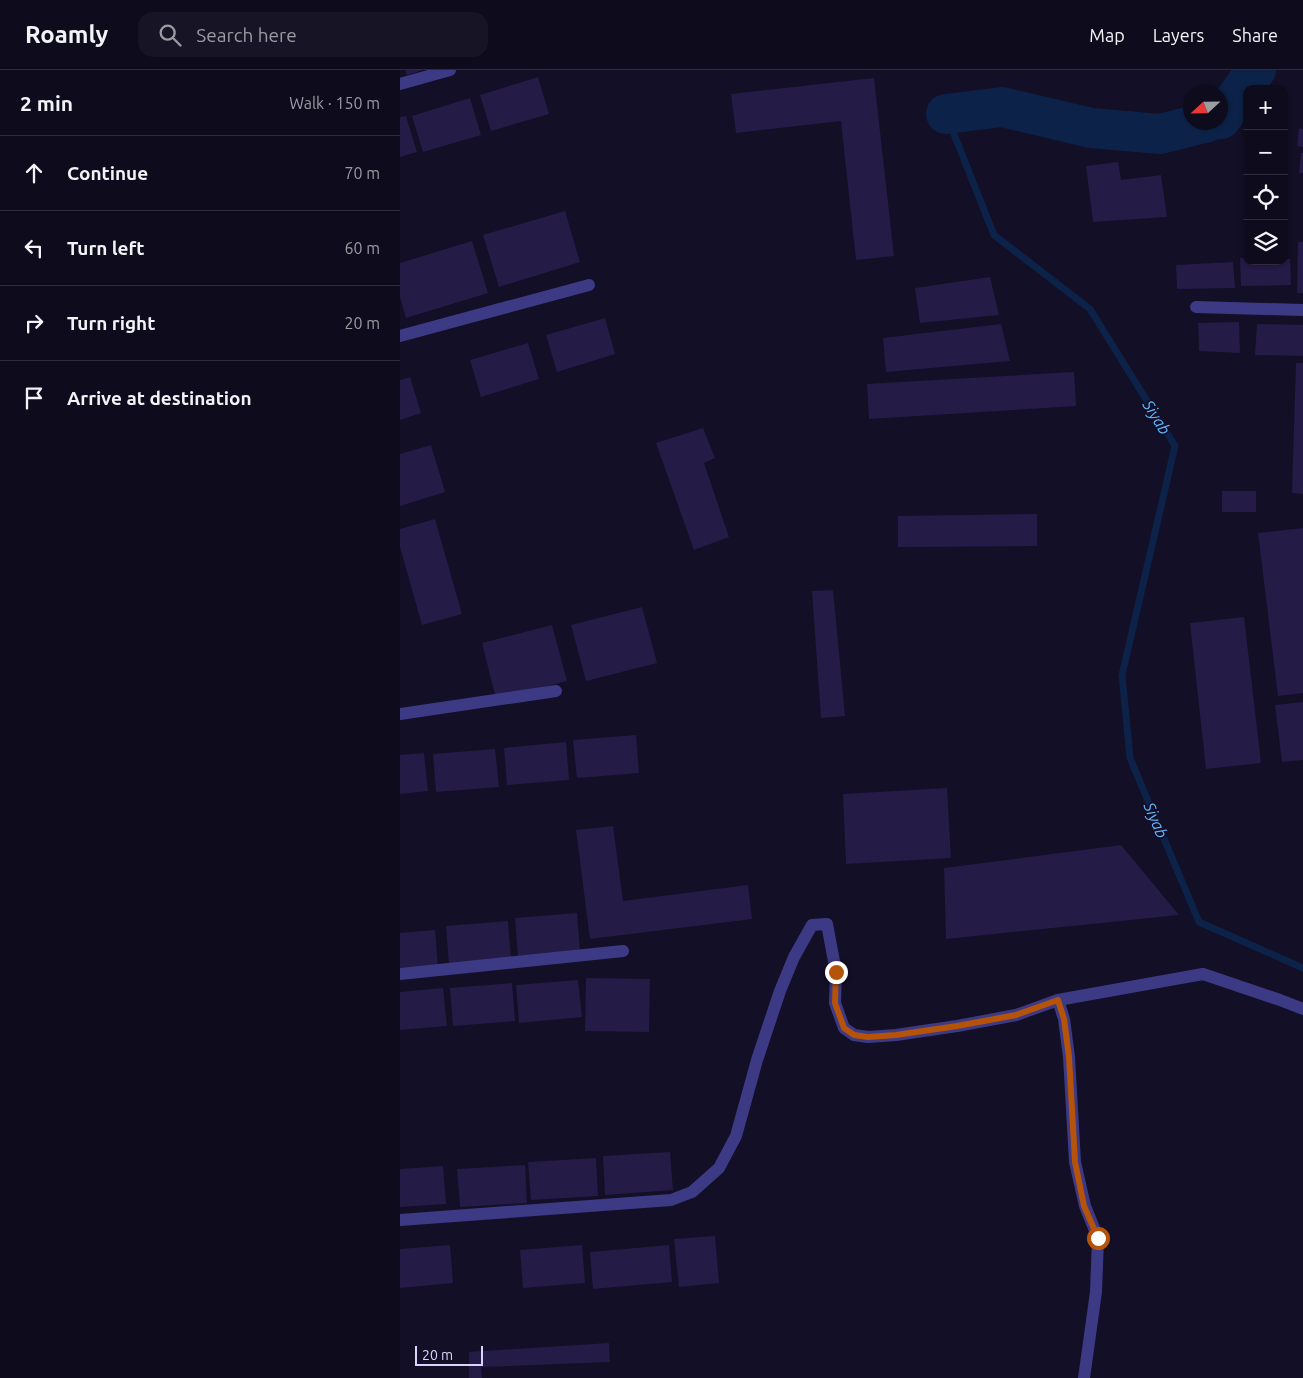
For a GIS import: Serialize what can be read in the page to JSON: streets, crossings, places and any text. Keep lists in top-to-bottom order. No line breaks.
{"water":["Siyab"],"scale_bar":"20 m","north":"left","page":{"header":"Roamly","search":"Search here","nav":["Map","Layers","Share"],"heading":["2 min","Walk · 150 m"],"map_buttons":["+","−"],"list":[["Continue","70 m"],["Turn left","60 m"],["Turn right","20 m"],"Arrive at destination"],"scale":"20 m"}}
